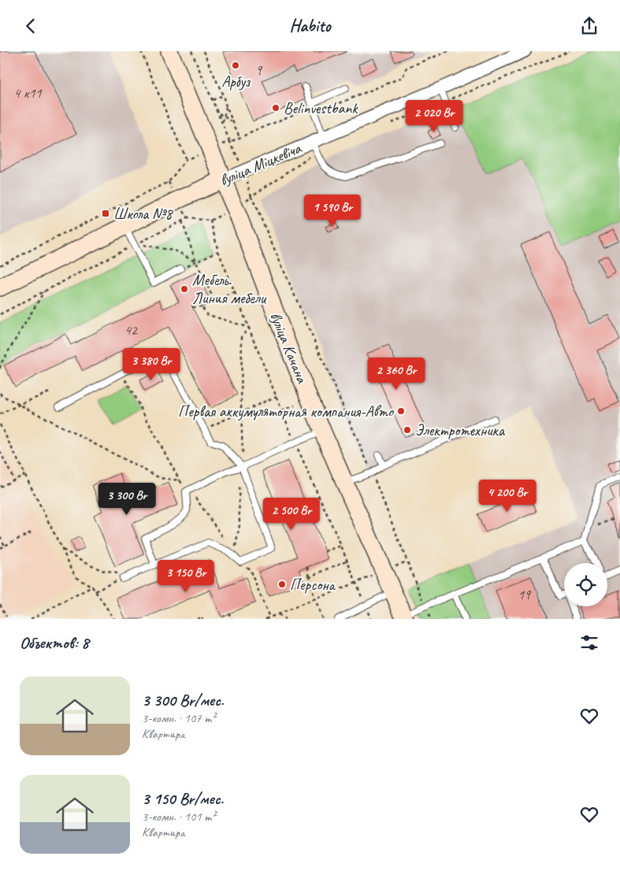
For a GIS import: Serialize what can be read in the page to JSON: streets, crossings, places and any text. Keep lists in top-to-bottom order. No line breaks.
{"streets":{"main road":["вуліца Міцкевіча","вуліца Качана"]},"crossings":[["вуліца Міцкевіча","вуліца Качана"]],"places":{"other":["Арбуз","Belinvestbank","Мебель. Линия мебели","Первая аккумуляторная компания-Авто","Электротехника","Персона"],"transit":["Школа №8"]},"house_numbers":["9","4 к11","42","19"],"page":{"header":"Habito","price":["2 020 Br","1 590 Br","3 380 Br","2 360 Br","4 200 Br","3 300 Br","2 500 Br","3 150 Br"],"heading":"Объектов: 8","list":[{"name":"3 300 Br/мес.","note":"3-комн. · 107 m² · Квартира"},{"name":"3 150 Br/мес.","note":"3-комн. · 101 m² · Квартира"}]}}
